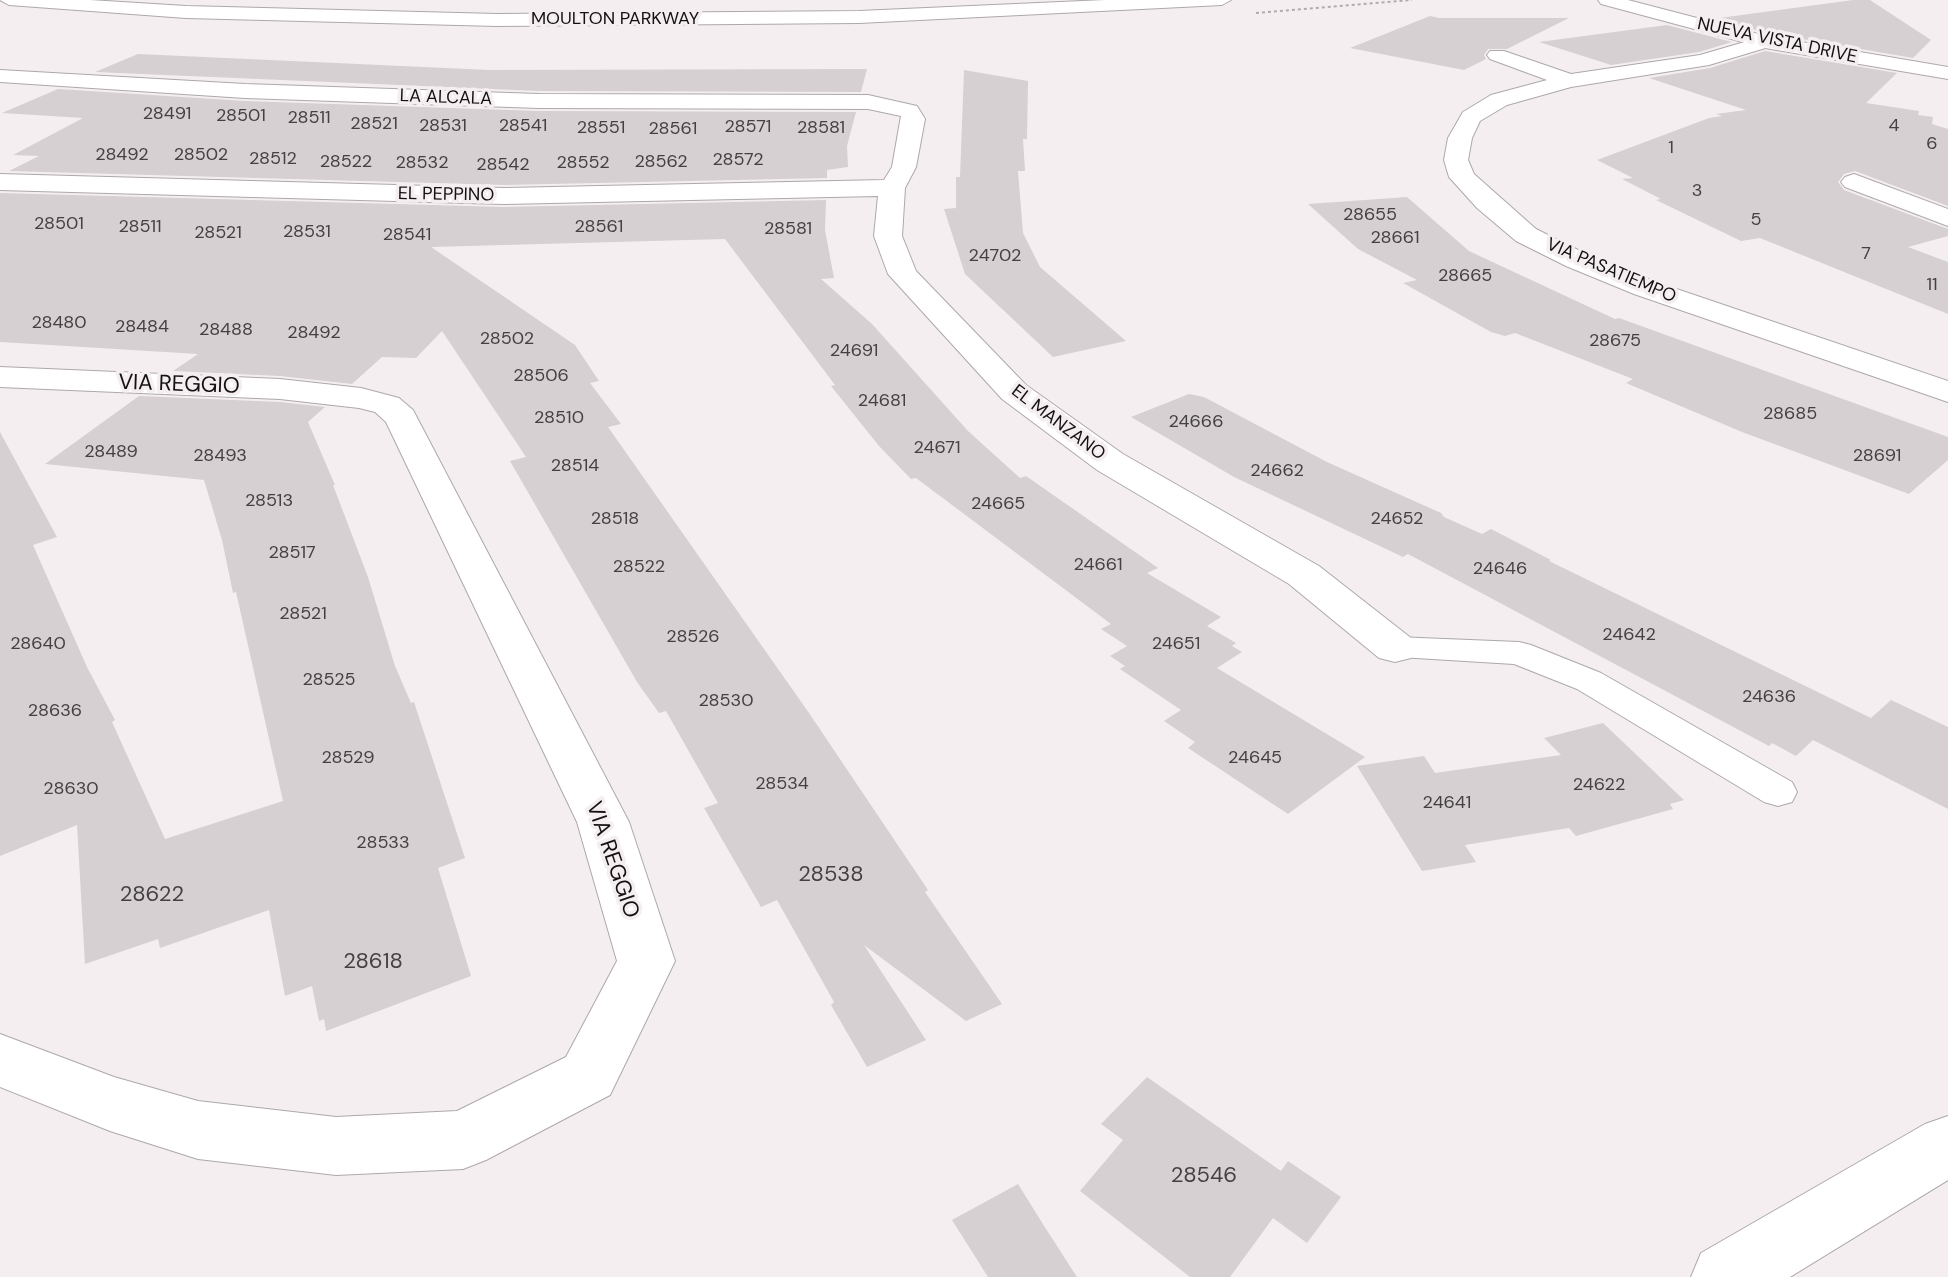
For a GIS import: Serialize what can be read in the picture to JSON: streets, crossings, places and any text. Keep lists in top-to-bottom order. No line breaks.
{"streets":{"street":["MOULTON PARKWAY","NUEVA VISTA DRIVE","LA ALCALA","EL PEPPINO","VIA PASATIEMPO","VIA REGGIO","EL MANZANO"]},"crossings":[["NUEVA VISTA DRIVE","VIA PASATIEMPO"],["LA ALCALA","EL MANZANO"],["EL PEPPINO","EL MANZANO"]],"house_numbers":["28491","28501","28511","28521","28531","28541","4","28571","28551","28581","28561","6","1","28492","28502","28512","28572","28522","28562","28532","28552","28542","3","28655","5","28501","28511","28561","28581","28531","28521","28541","28661","7","24702","28665","11","28480","28484","28488","28492","28502","28675","24691","28506","24681","28685","28510","24666","24671","28489","28493","28691","28514","24662","28513","24665","28518","24652","28517","24661","28522","24646","28521","24642","28526","28640","24651","28525","24636","28530","28636","28529","24645","28534","24622","28630","24641","28533","28538","28622","28618","28546"]}
